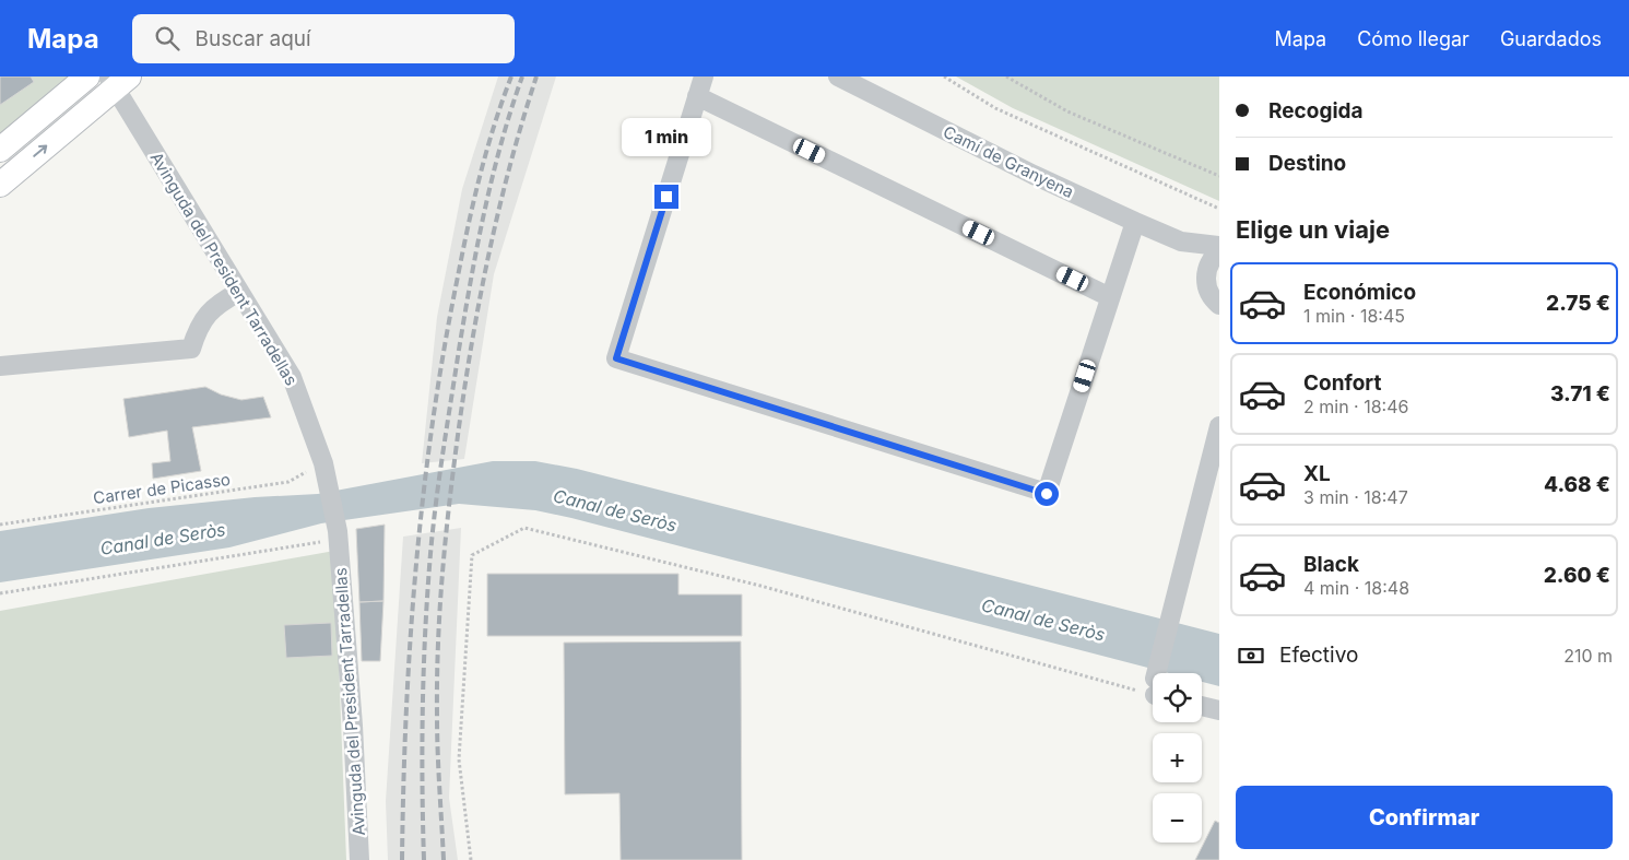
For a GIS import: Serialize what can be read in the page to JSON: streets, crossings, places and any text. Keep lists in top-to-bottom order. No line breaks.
{"streets":{"street":["Camí de Granyena","Avinguda del President Tarradellas"],"path":["Carrer de Picasso"]},"crossings":[["Avinguda del President Tarradellas","Carrer de Picasso"]],"water":["Canal de Seròs"],"page":{"header":"Mapa","search":"Buscar aquí","nav":["Mapa","Cómo llegar","Guardados"],"banner":["Recogida","Destino"],"bubble":"1 min","heading":"Elige un viaje","list":[{"name":"Económico","note":"1 min · 18:45","value":"2.75 €"},{"name":"Confort","note":"2 min · 18:46","value":"3.71 €"},{"name":"XL","note":"3 min · 18:47","value":"4.68 €"},{"name":"Black","note":"4 min · 18:48","value":"2.60 €"}],"pay":["Efectivo","210 m"],"map_buttons":["+","−"],"buttons":"Confirmar"}}
